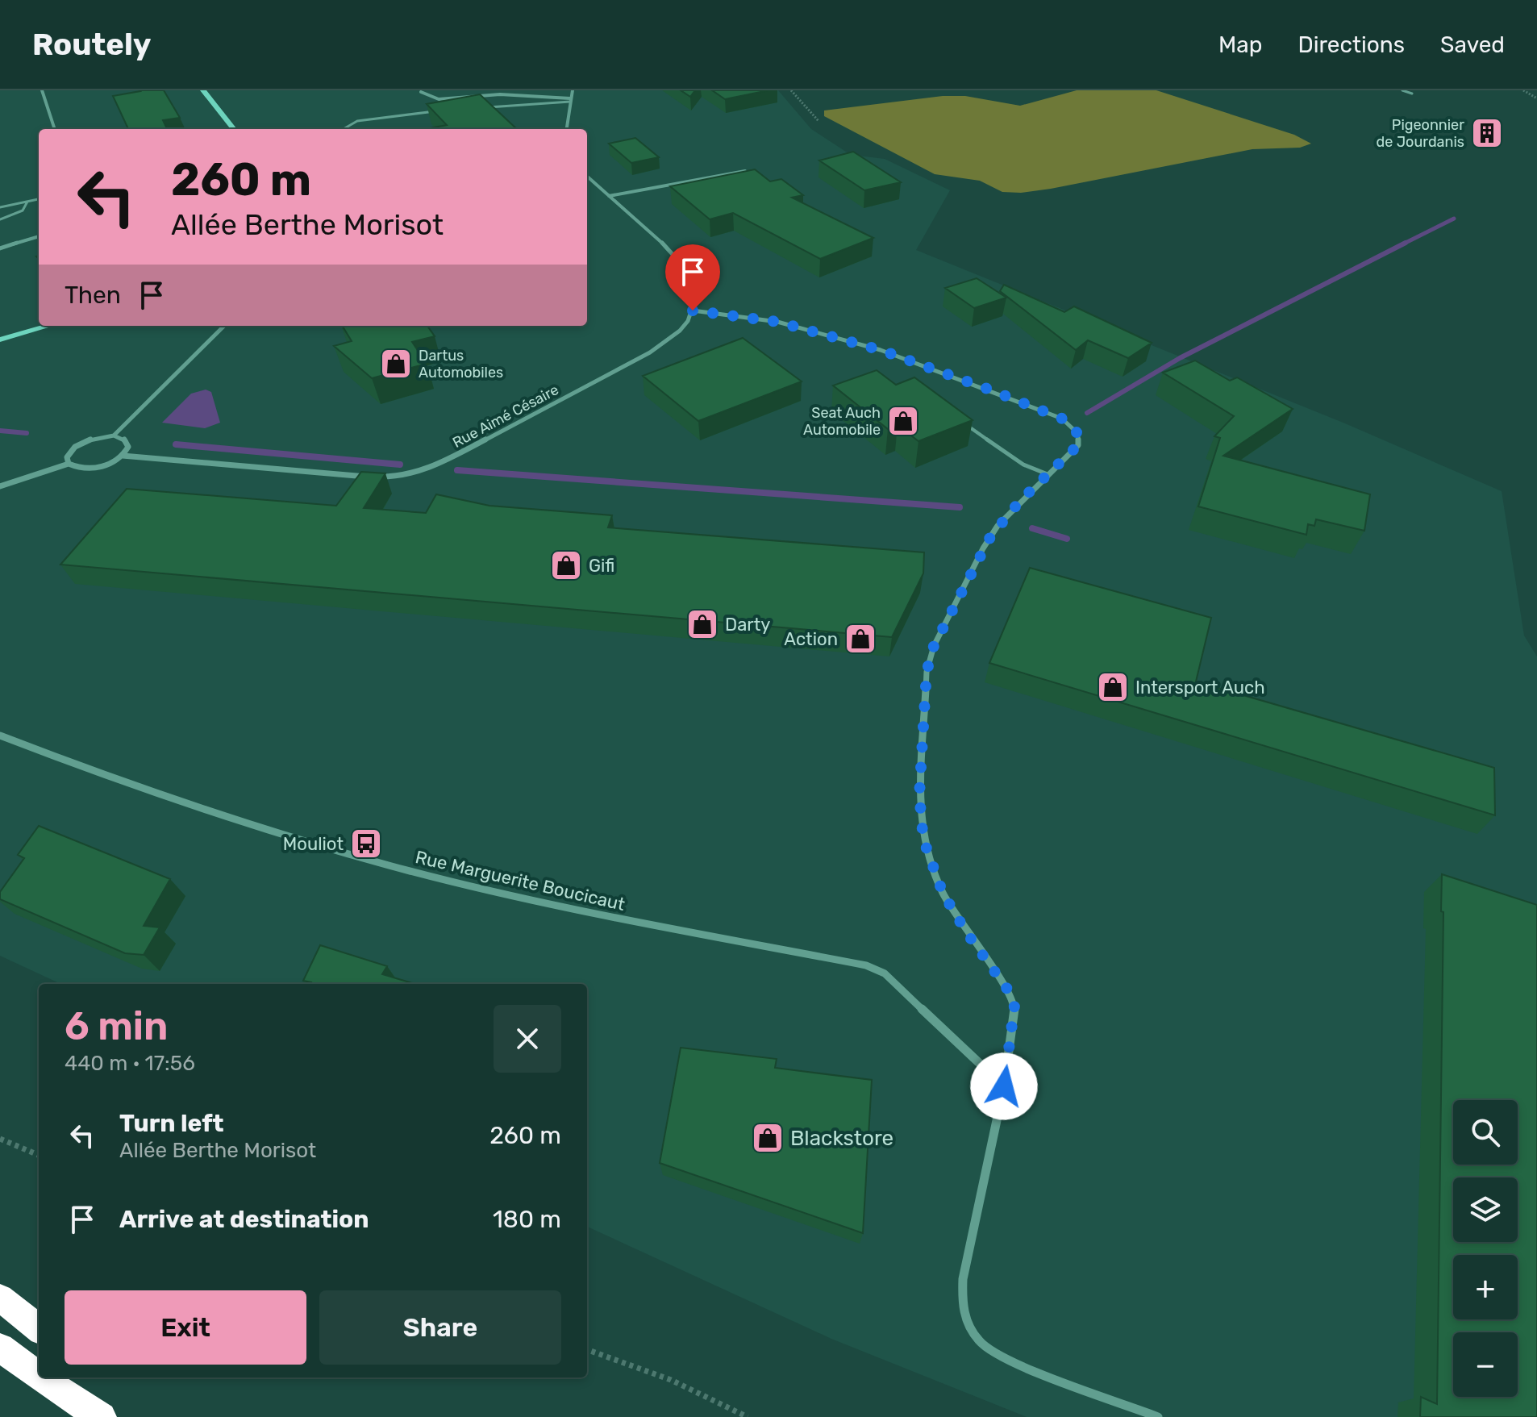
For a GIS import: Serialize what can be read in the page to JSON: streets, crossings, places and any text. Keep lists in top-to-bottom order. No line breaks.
{"streets":{"street":["Rue Aimé Césaire","Rue Marguerite Boucicaut"]},"places":{"building":["Pigeonnier de Jourdanis"],"shop":["Dartus Automobiles","Seat Auch Automobile","Gifi","Darty","Action","Intersport Auch","Blackstore"],"bus stop":["Mouliot"]},"page":{"header":"Routely","nav":["Map","Directions","Saved"],"turn":["260 m","Allée Berthe Morisot"],"then":"Then","heading":["6 min","440 m · 17:56"],"list":[{"name":"Turn left","note":"Allée Berthe Morisot","value":"260 m"},{"name":"Arrive at destination","value":"180 m"}],"map_buttons":["+","−"],"buttons":["Exit","Share"]}}
